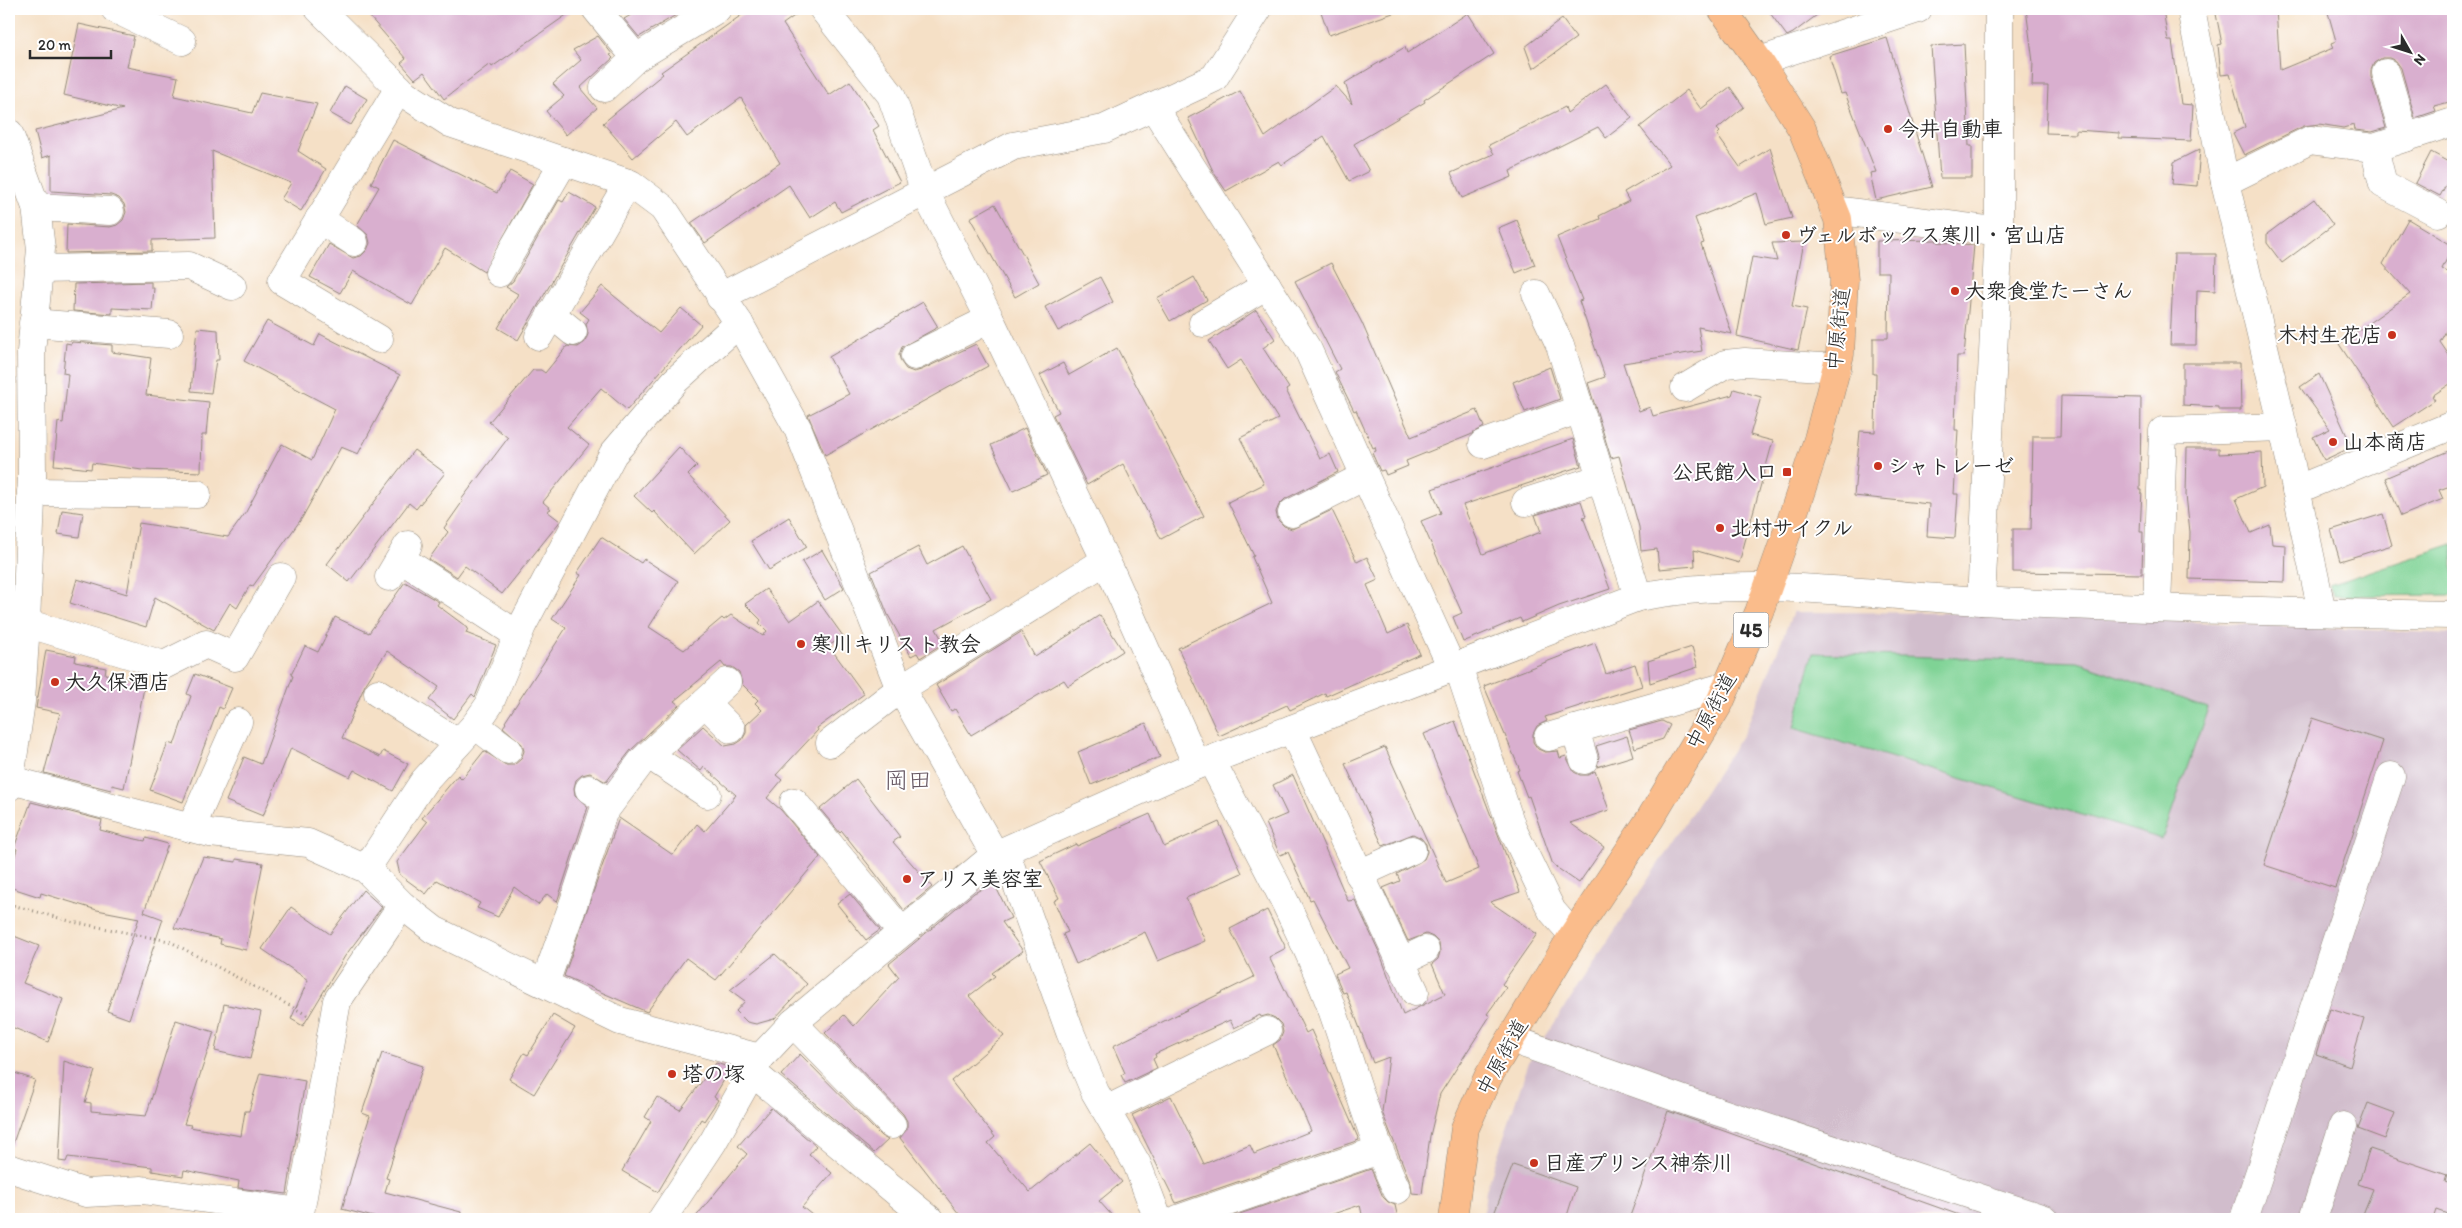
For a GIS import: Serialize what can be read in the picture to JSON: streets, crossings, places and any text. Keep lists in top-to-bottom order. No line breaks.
{"streets":{"main road":["中原街道","45"]},"districts":["岡田"],"places":{"other":["今井自動車","ヴェルボックス寒川・宮山店","大衆食堂たーさん","木村生花店","山本商店","シャトレーゼ","北村サイクル","寒川キリスト教会","大久保酒店","アリス美容室","塔の塚","日産プリンス神奈川"],"transit":["公民館入口"]},"scale_bar":"20 m","north":"bottom right"}
